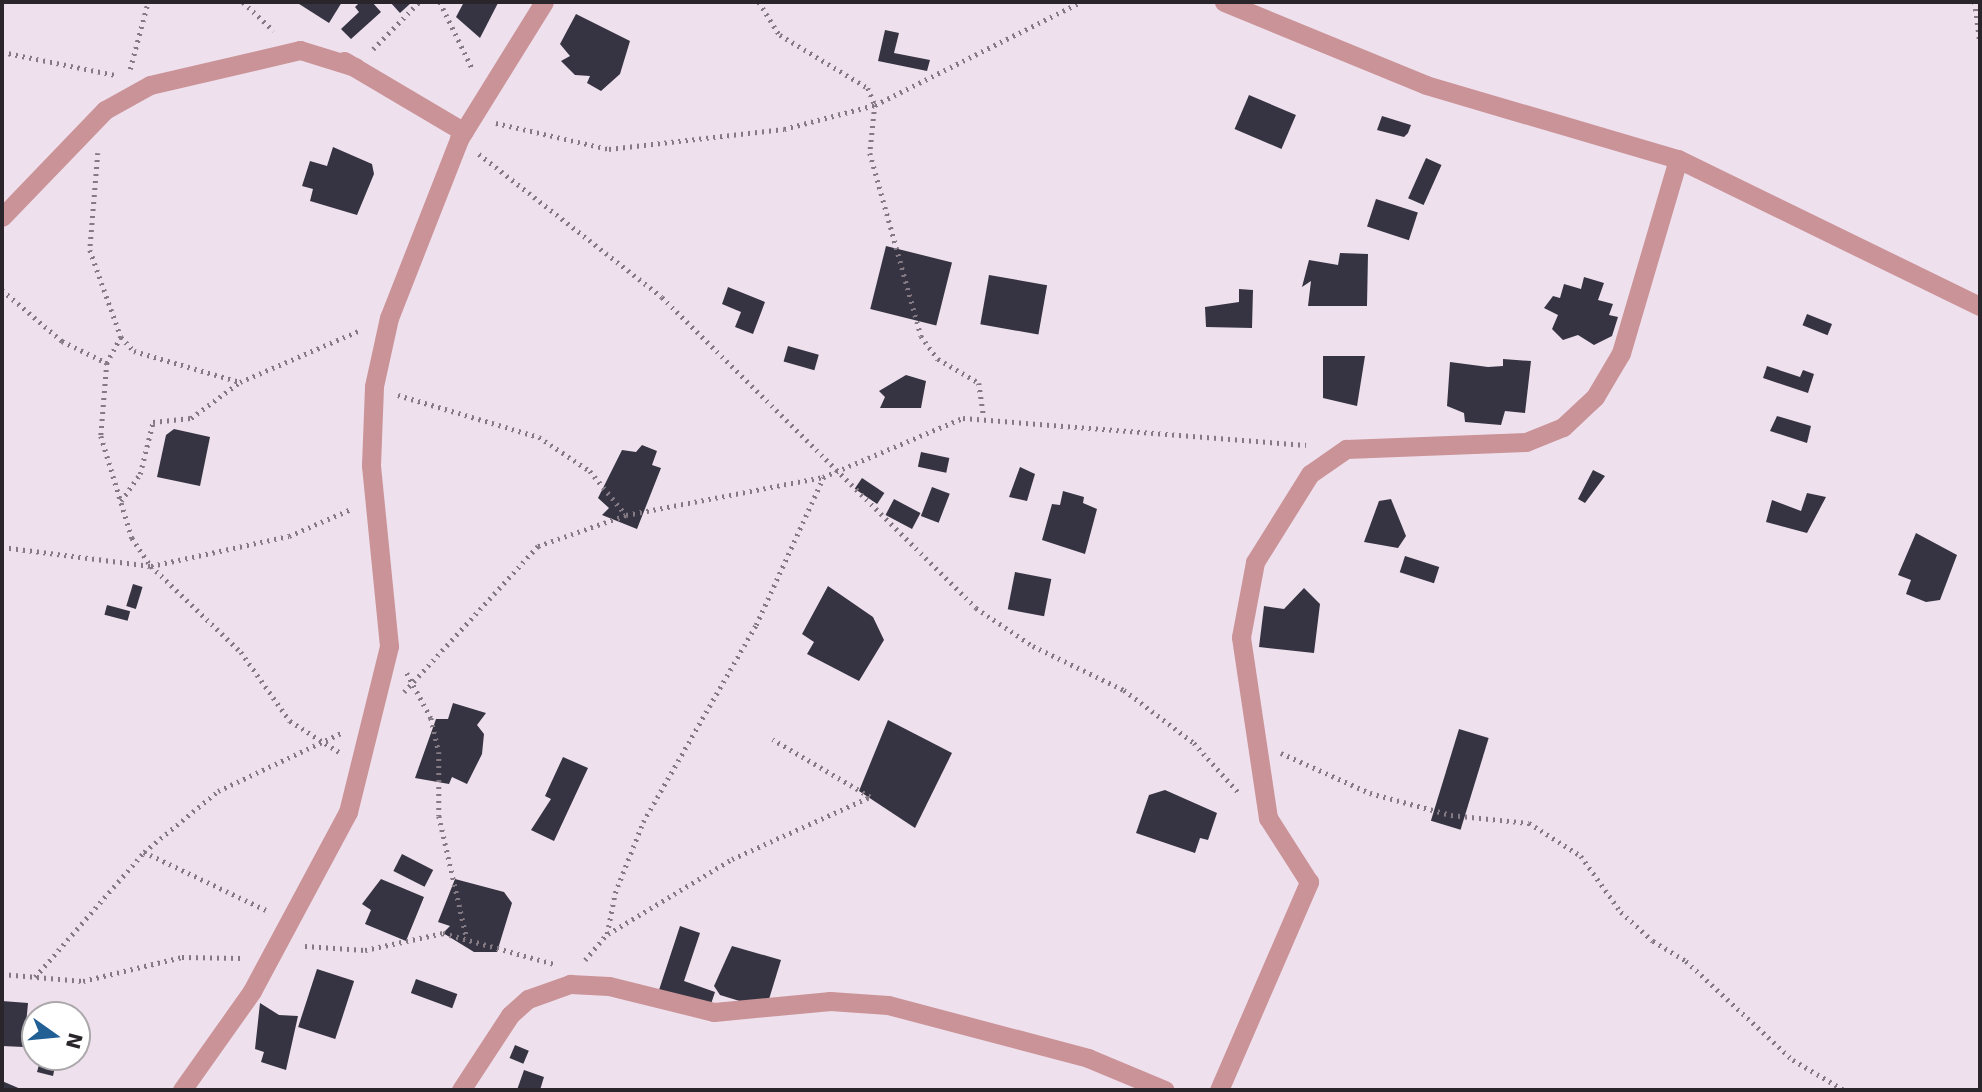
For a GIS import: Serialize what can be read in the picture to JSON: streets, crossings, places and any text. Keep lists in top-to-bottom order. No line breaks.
{"north":"right"}
